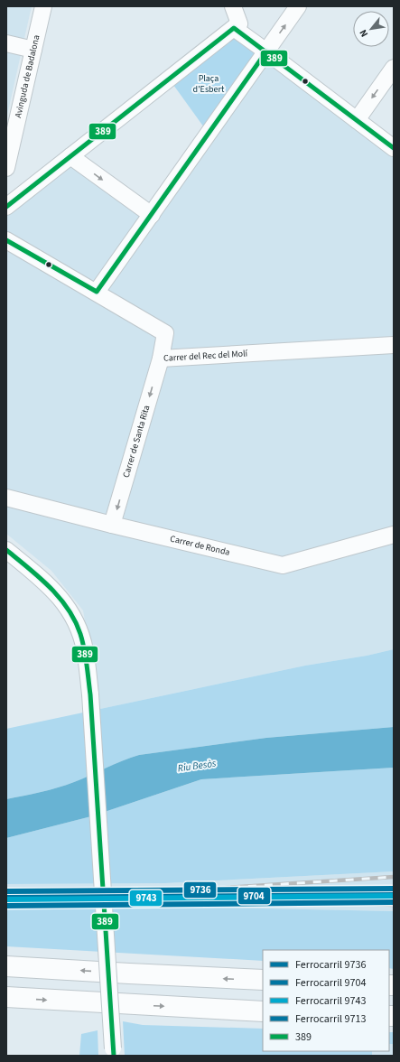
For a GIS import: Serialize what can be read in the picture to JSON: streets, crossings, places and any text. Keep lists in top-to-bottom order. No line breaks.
{"streets":{"street":["Avinguda de Badalona","Carrer del Rec del Molí","Carrer de Santa Rita","Carrer de Ronda"]},"crossings":[["Carrer del Rec del Molí","Carrer de Santa Rita"],["Carrer de Santa Rita","Carrer de Ronda"]],"one_way":["Carrer de Santa Rita"],"water":["Riu Besòs"],"parks":["Plaça d'Esbert"],"lines":["transit line 389","rail line 9736","rail line 9704","rail line 9743","rail line 9713"],"legend":["Ferrocarril 9736","Ferrocarril 9704","Ferrocarril 9743","Ferrocarril 9713","389"],"north":"bottom left"}
